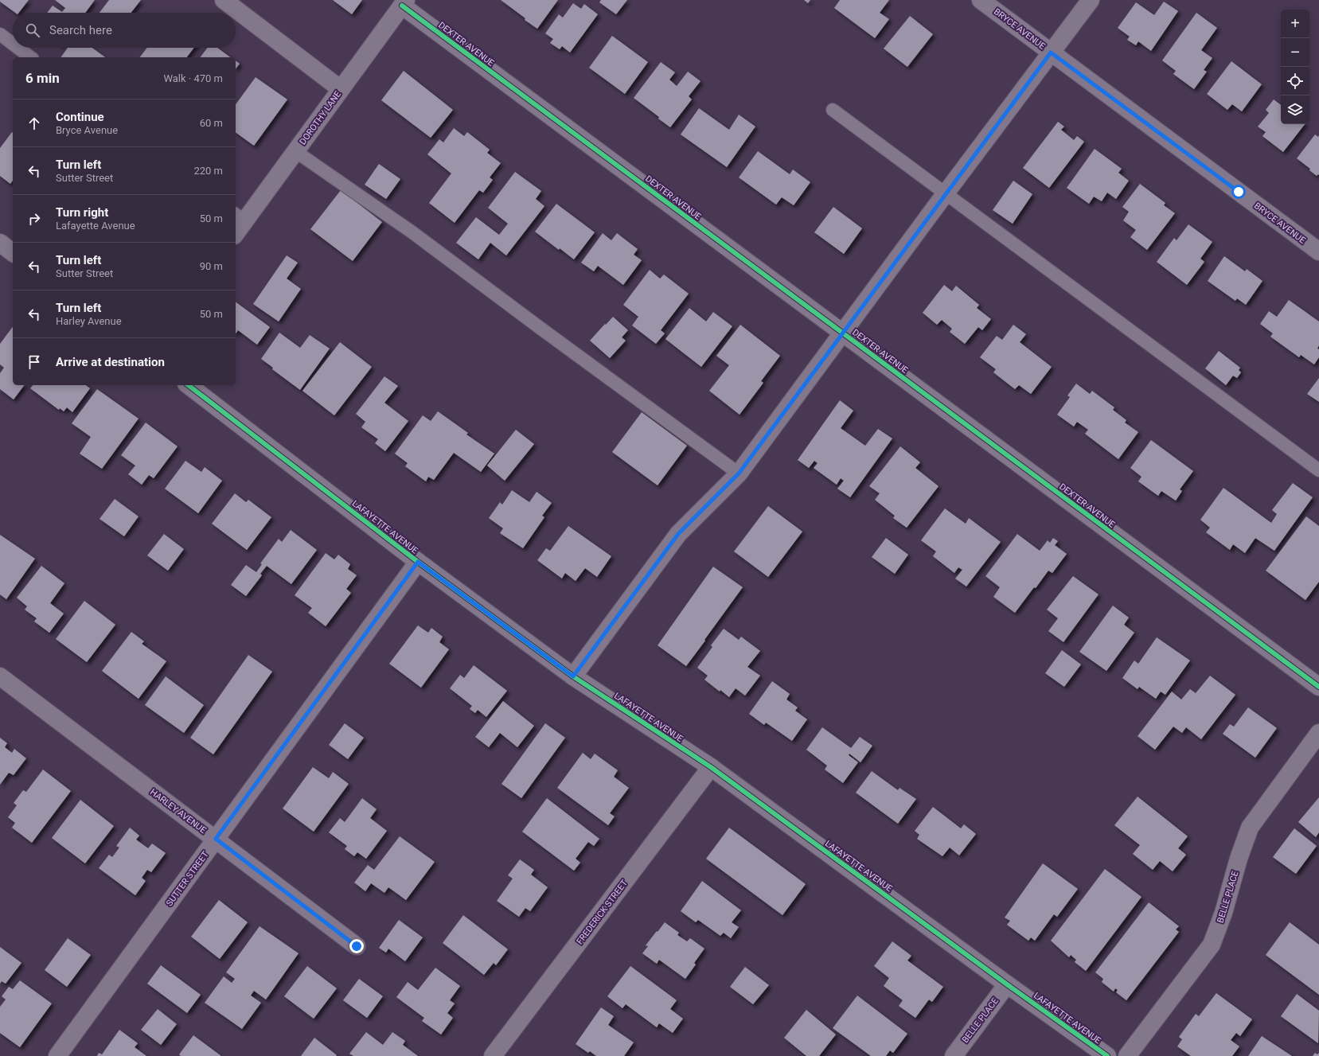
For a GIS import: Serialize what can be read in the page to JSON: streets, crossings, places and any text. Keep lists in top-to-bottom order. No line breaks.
{"streets":{"street":["BRYCE AVENUE","DEXTER AVENUE","DOROTHY LANE","LAFAYETTE AVENUE","HARLEY AVENUE","SUTTER STREET","BELLE PLACE","FREDERICK STREET"]},"crossings":[["DEXTER AVENUE","DOROTHY LANE"],["LAFAYETTE AVENUE","SUTTER STREET"],["LAFAYETTE AVENUE","BELLE PLACE"],["LAFAYETTE AVENUE","FREDERICK STREET"],["HARLEY AVENUE","SUTTER STREET"]],"page":{"map_buttons":["+","−"],"search":"Search here","heading":["6 min","Walk · 470 m"],"list":[["Continue","Bryce Avenue","60 m"],["Turn left","Sutter Street","220 m"],["Turn right","Lafayette Avenue","50 m"],["Turn left","Sutter Street","90 m"],["Turn left","Harley Avenue","50 m"],"Arrive at destination"]}}
